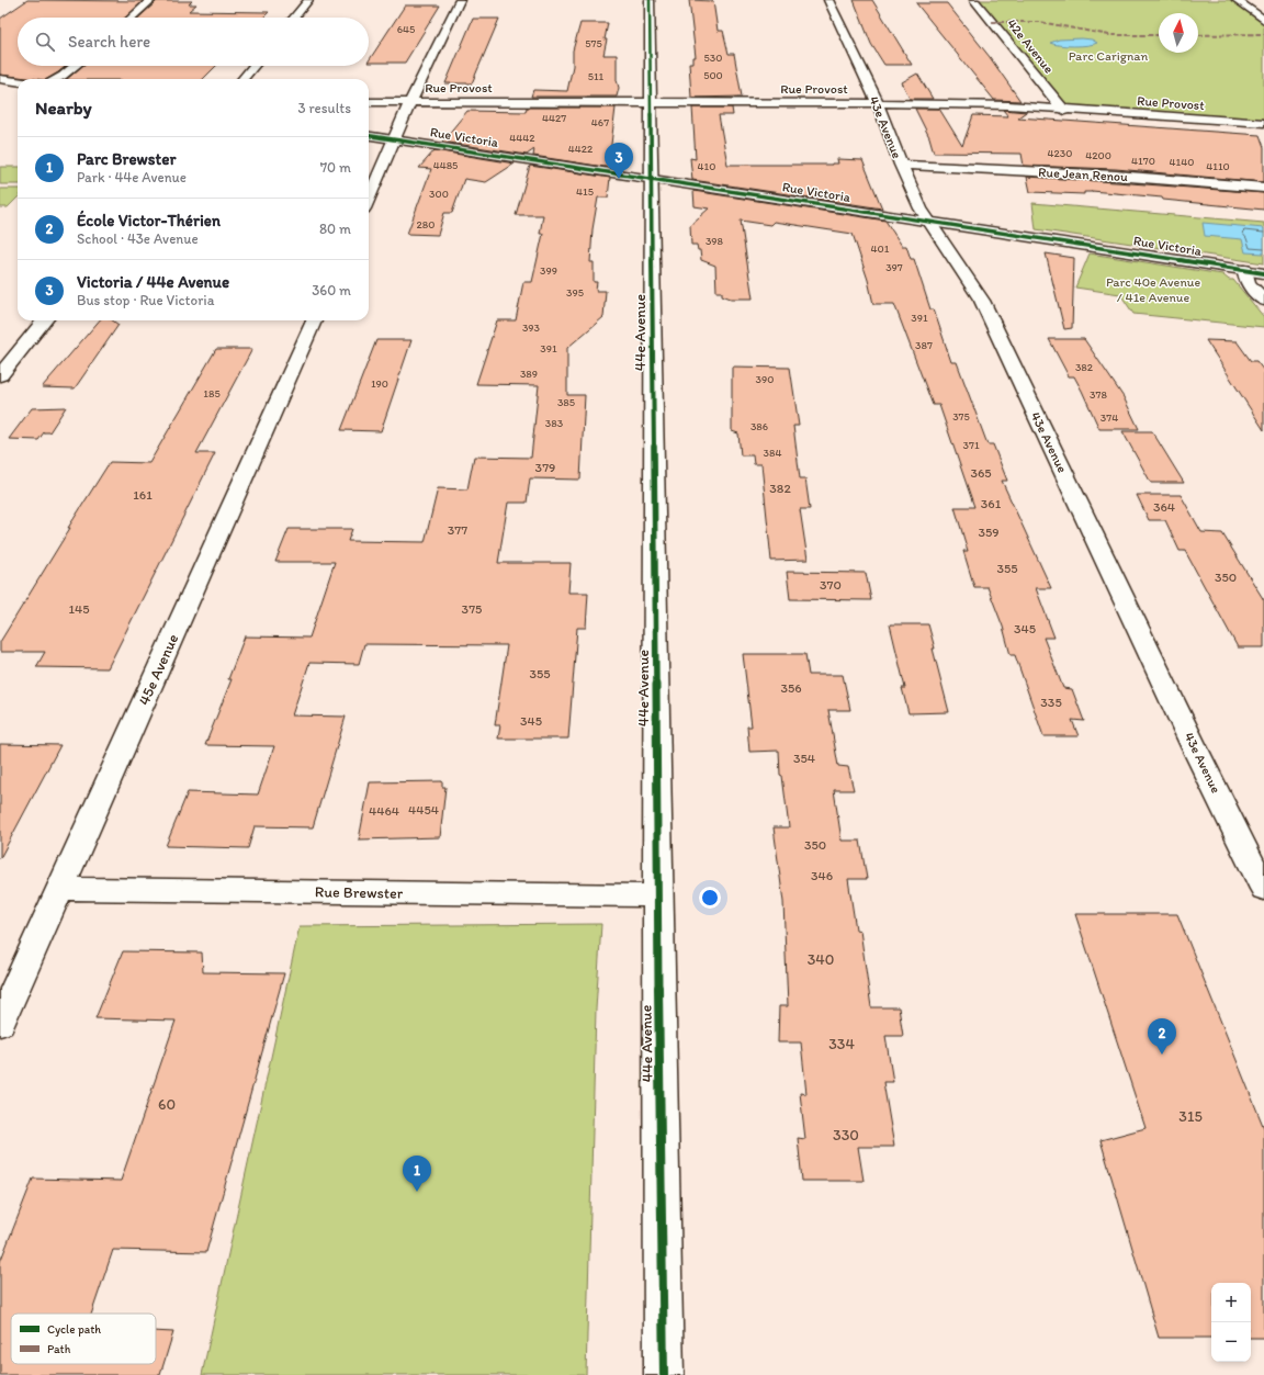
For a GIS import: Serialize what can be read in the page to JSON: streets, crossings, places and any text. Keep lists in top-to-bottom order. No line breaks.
{"streets":{"street":["42e Avenue","Rue Provost","43e Avenue","Rue Victoria","Rue Jean Renou","44e Avenue","45e Avenue","Rue Brewster"]},"crossings":[["42e Avenue","Rue Provost"],["Rue Provost","43e Avenue"],["Rue Provost","44e Avenue"],["43e Avenue","Rue Victoria"],["43e Avenue","Rue Jean Renou"],["Rue Victoria","44e Avenue"],["44e Avenue","Rue Brewster"],["45e Avenue","Rue Brewster"]],"parks":["Parc Carignan","Parc 40e Avenue / 41e Avenue"],"house_numbers":["645","575","530","500","511","4427","467","4442","4422","4230","4200","4170","4140","4485","410","4110","415","300","280","398","401","397","399","395","391","393","387","391","382","389","390","190","185","378","385","375","374","383","386","371","384","379","365","382","161","361","364","377","359","355","350","370","145","375","345","355","356","335","345","354","4454","4464","350","346","340","334","60","315","330"],"legend":["Cycle path","Path"],"north":"top","page":{"search":"Search here","heading":["Nearby","3 results"],"list":[{"mark":"1","name":"Parc Brewster","note":"Park · 44e Avenue","value":"70 m"},{"mark":"2","name":"École Victor-Thérien","note":"School · 43e Avenue","value":"80 m"},{"mark":"3","name":"Victoria / 44e Avenue","note":"Bus stop · Rue Victoria","value":"360 m"}],"pins":["3","2","1"],"map_buttons":["+","−"]}}
